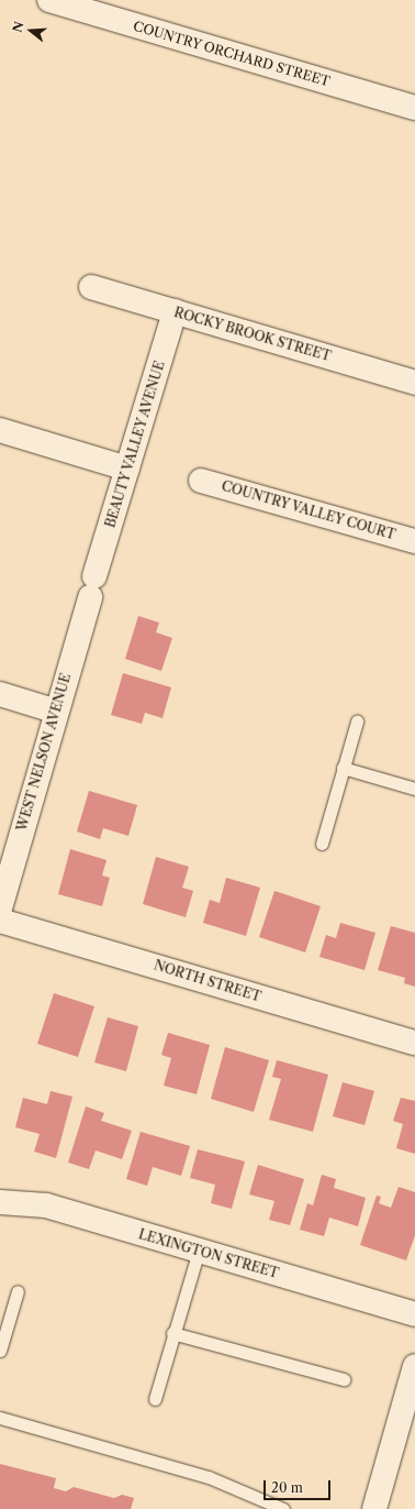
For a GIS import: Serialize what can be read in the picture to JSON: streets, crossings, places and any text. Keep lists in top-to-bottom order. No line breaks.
{"streets":{"street":["COUNTRY ORCHARD STREET","ROCKY BROOK STREET","BEAUTY VALLEY AVENUE","COUNTRY VALLEY COURT","WEST NELSON AVENUE","NORTH STREET","LEXINGTON STREET"]},"crossings":[["ROCKY BROOK STREET","BEAUTY VALLEY AVENUE"],["BEAUTY VALLEY AVENUE","WEST NELSON AVENUE"]],"scale_bar":"20 m","north":"left"}
